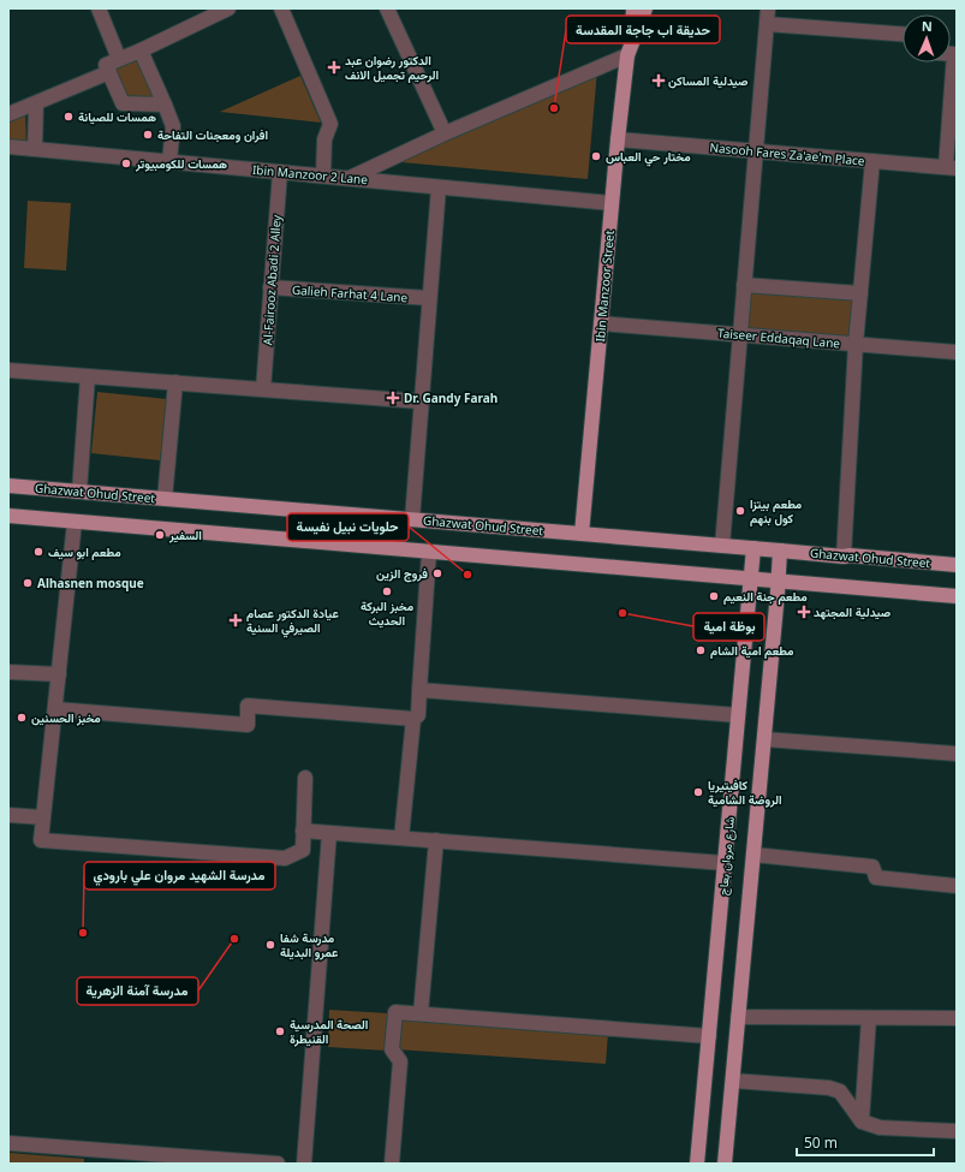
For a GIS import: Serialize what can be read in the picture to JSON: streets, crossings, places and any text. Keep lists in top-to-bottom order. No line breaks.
{"streets":{"main road":["Ibin Manzoor Street","Ghazwat Ohud Street","شارع مروان بعاج"],"street":["Nasooh Fares Za'ae'm Place","Ibin Manzoor 2 Lane","Al-Fairooz Abadi 2 Alley","Galieh Farhat 4 Lane","Taiseer Eddaqaq Lane"]},"crossings":[["Nasooh Fares Za'ae'm Place","Ibin Manzoor Street"],["Ibin Manzoor 2 Lane","Al-Fairooz Abadi 2 Alley"],["Ibin Manzoor 2 Lane","Ibin Manzoor Street"],["Al-Fairooz Abadi 2 Alley","Galieh Farhat 4 Lane"],["Ibin Manzoor Street","Taiseer Eddaqaq Lane"],["Ibin Manzoor Street","Ghazwat Ohud Street"],["Ghazwat Ohud Street","شارع مروان بعاج"]],"places":{"health":["الدكتور رضوان عبد الرحيم تجميل الانف","صيدلية المساكن","Dr. Gandy Farah","صيدلية المجتهد","عيادة الدكتور عصام الصيرفي السنية"],"other":["حديقة اب جاجة المقدسة","همسات للصيانة","افران ومعجنات التفاحة","مختار حي العباس","همسات للكومبيوتر","مطعم بيتزا كول بنهم","السفير","مطعم ابو سيف","فروج الزين","حلويات نبيل نفيسة","Alhasnen mosque","مخبز البركة الحديث","مطعم جنة النعيم","بوظة امية","مطعم امية الشام","مخبز الحسنين","كافيتيريا الروضة الشامية","مدرسة الشهيد مروان علي بارودي","مدرسة آمنة الزهرية","مدرسة شفا عمرو البديلة","الصحة المدرسية القنيطرة"]},"scale_bar":"50 m","north":"top"}
